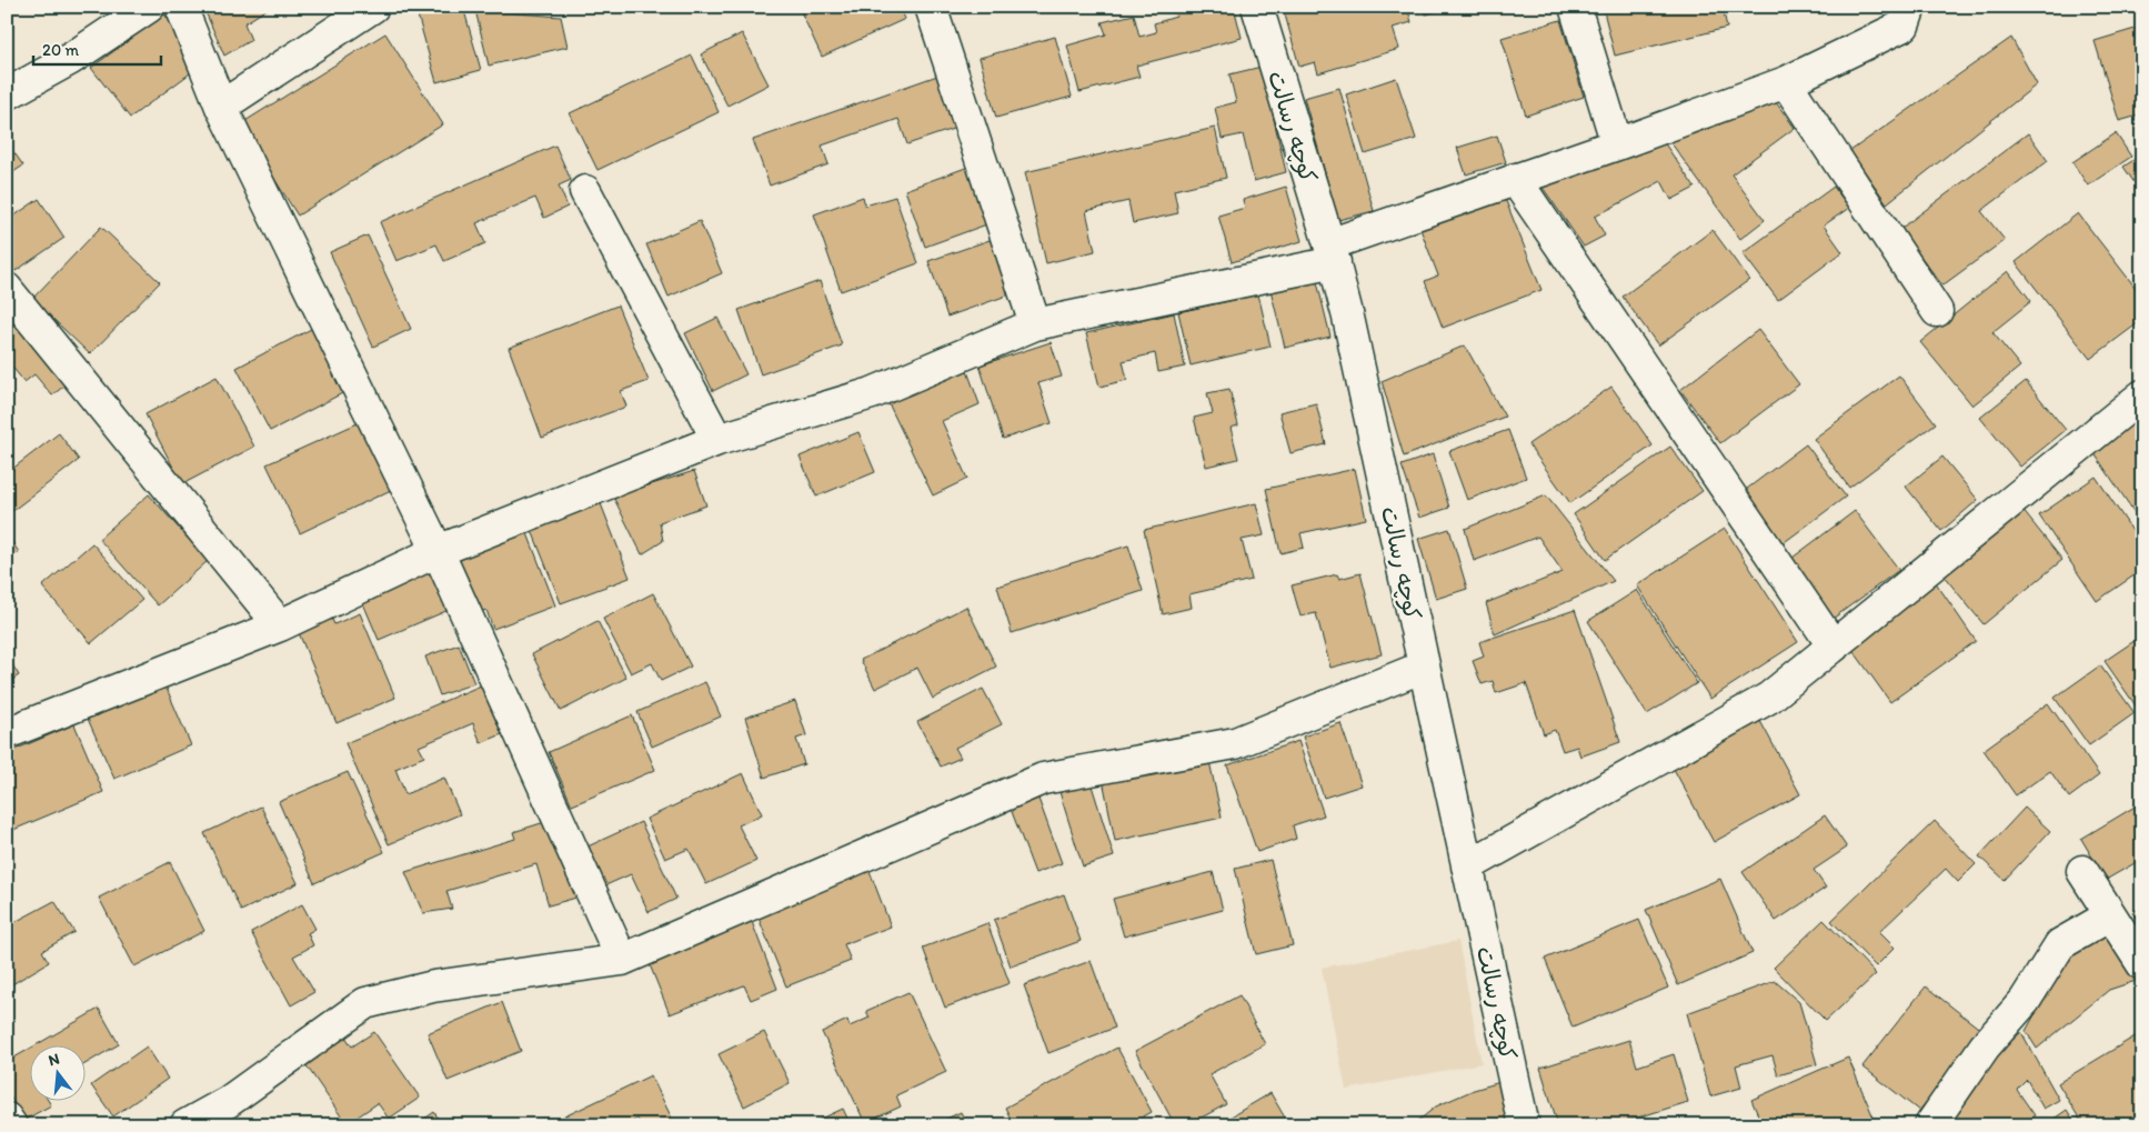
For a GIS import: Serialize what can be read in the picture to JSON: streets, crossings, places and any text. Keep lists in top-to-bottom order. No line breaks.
{"streets":{"street":["کوچه رسالت"]},"scale_bar":"20 m","north":"top"}
